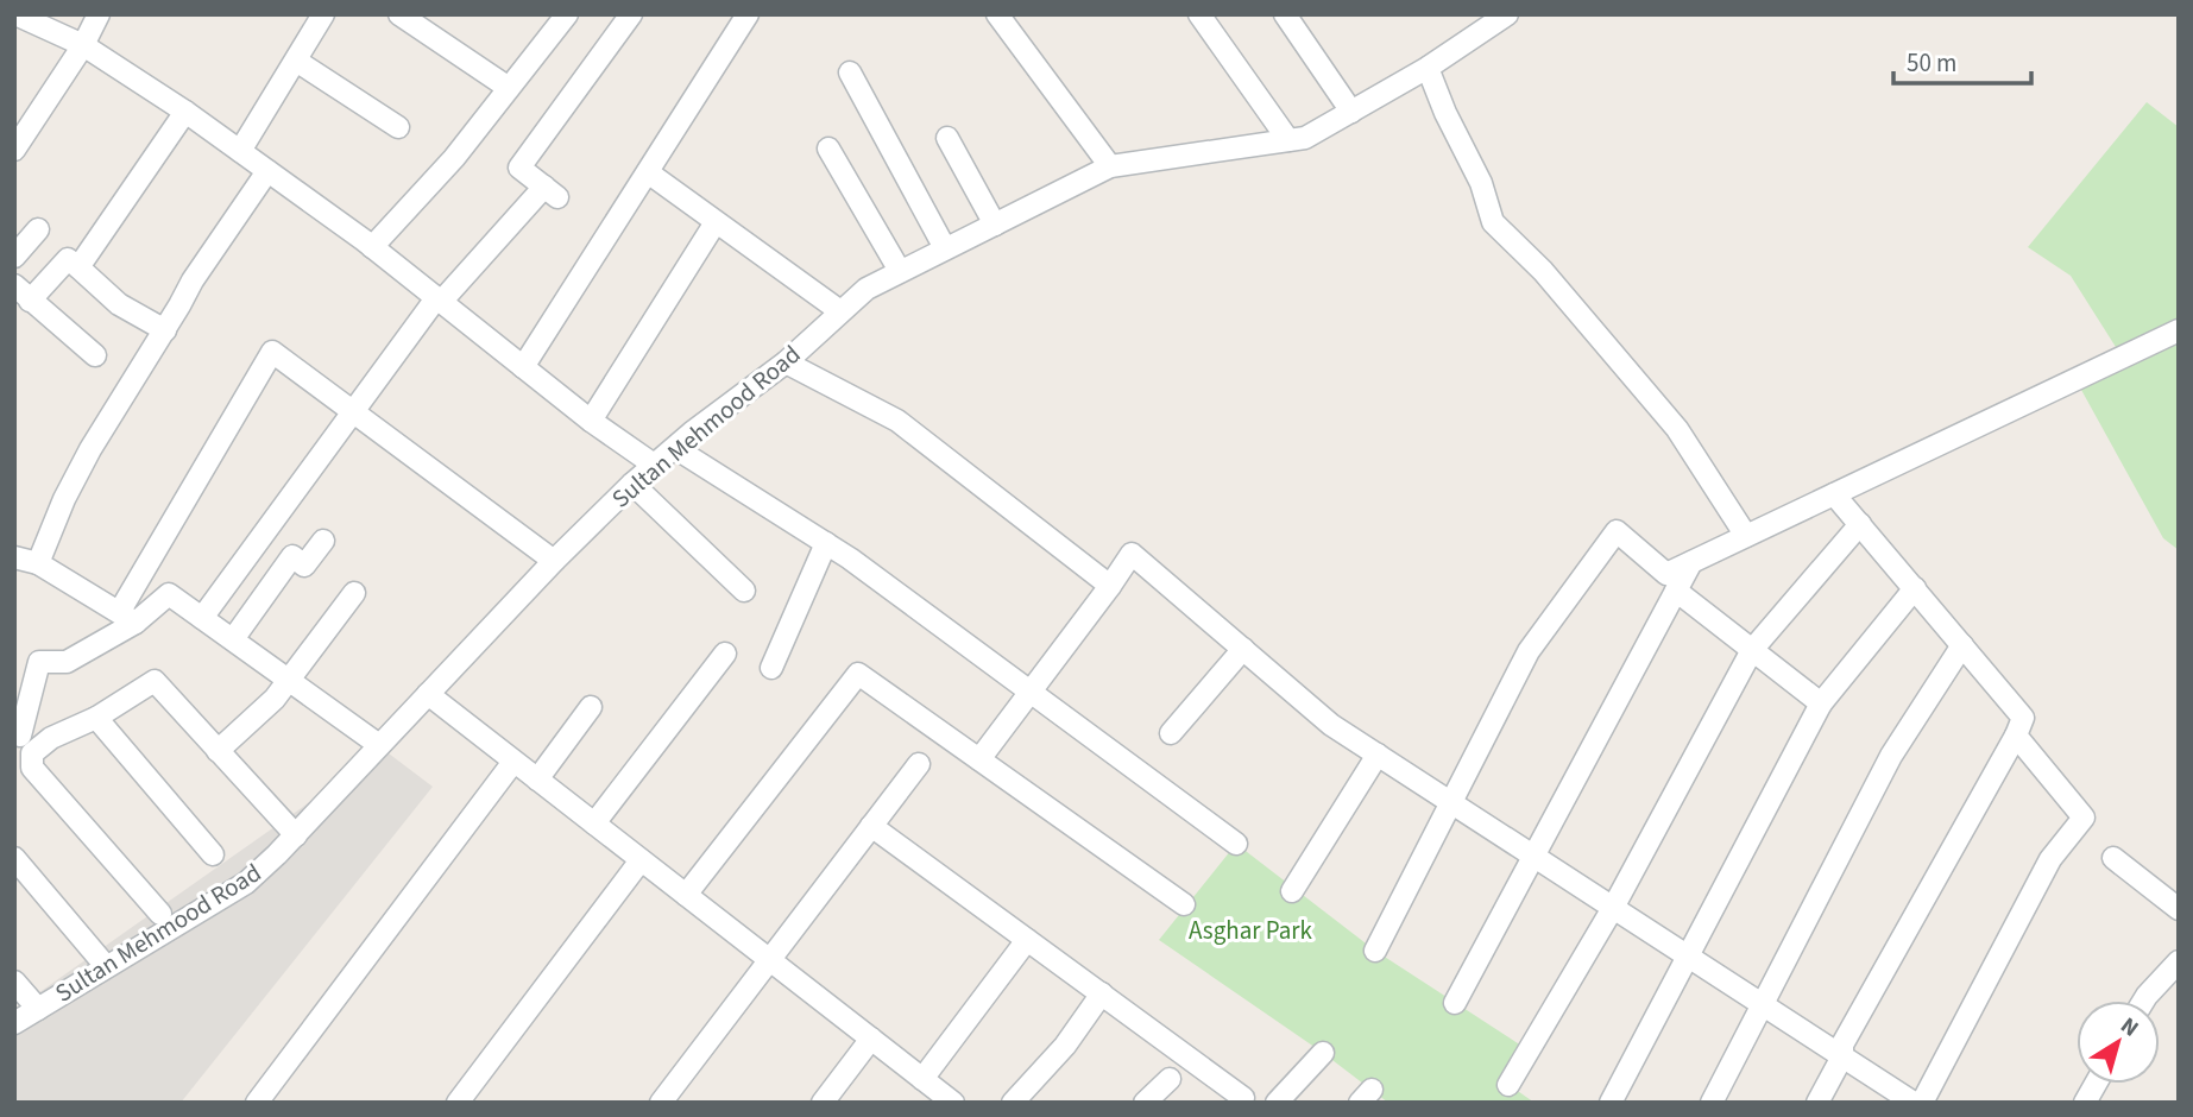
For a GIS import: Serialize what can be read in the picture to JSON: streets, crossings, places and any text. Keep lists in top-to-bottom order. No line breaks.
{"streets":{"street":["Sultan Mehmood Road"]},"parks":["Asghar Park"],"scale_bar":"50 m","north":"top right"}
